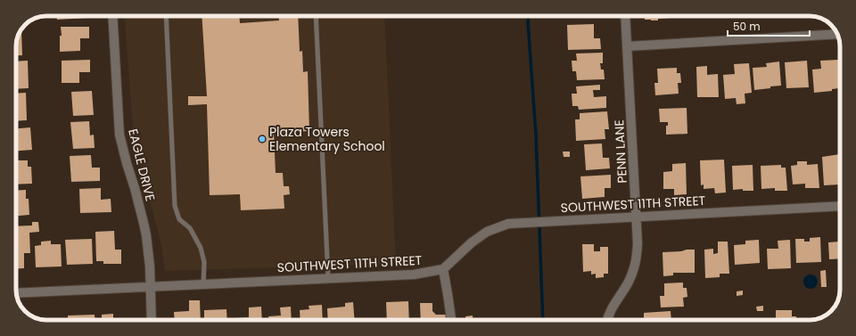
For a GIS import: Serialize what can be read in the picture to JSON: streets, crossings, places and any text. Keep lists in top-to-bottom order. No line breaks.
{"streets":{"street":["PENN LANE","EAGLE DRIVE","SOUTHWEST 11TH STREET"]},"crossings":[["PENN LANE","SOUTHWEST 11TH STREET"],["EAGLE DRIVE","SOUTHWEST 11TH STREET"]],"places":["Plaza Towers Elementary School"],"scale_bar":"50 m"}
